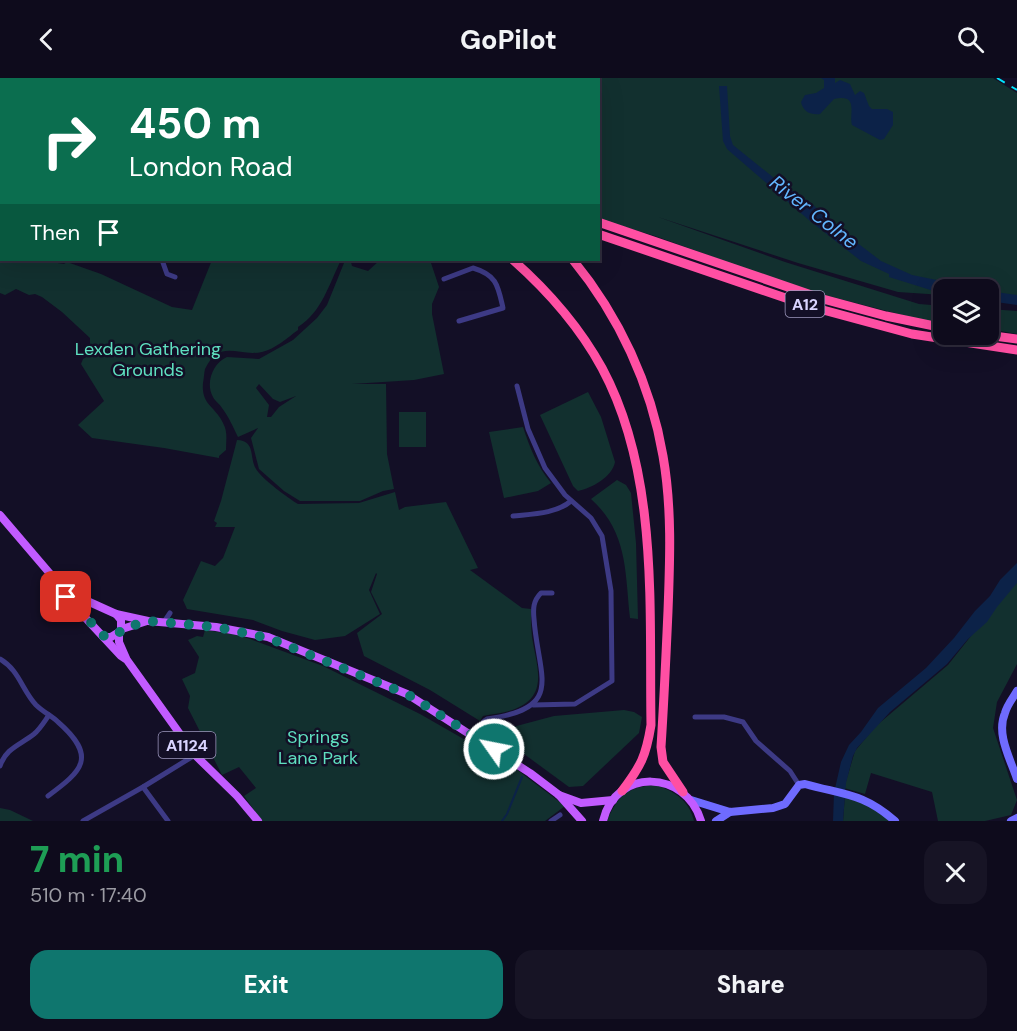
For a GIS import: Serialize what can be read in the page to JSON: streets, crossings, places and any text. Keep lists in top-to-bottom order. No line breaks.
{"streets":{"highway":["A12"],"main road":["A1124"]},"water":["River Colne"],"parks":["Lexden Gathering Grounds","Springs Lane Park"],"page":{"header":"GoPilot","turn":["450 m","London Road"],"then":"Then","heading":["7 min","510 m · 17:40"],"buttons":["Exit","Share"]}}
